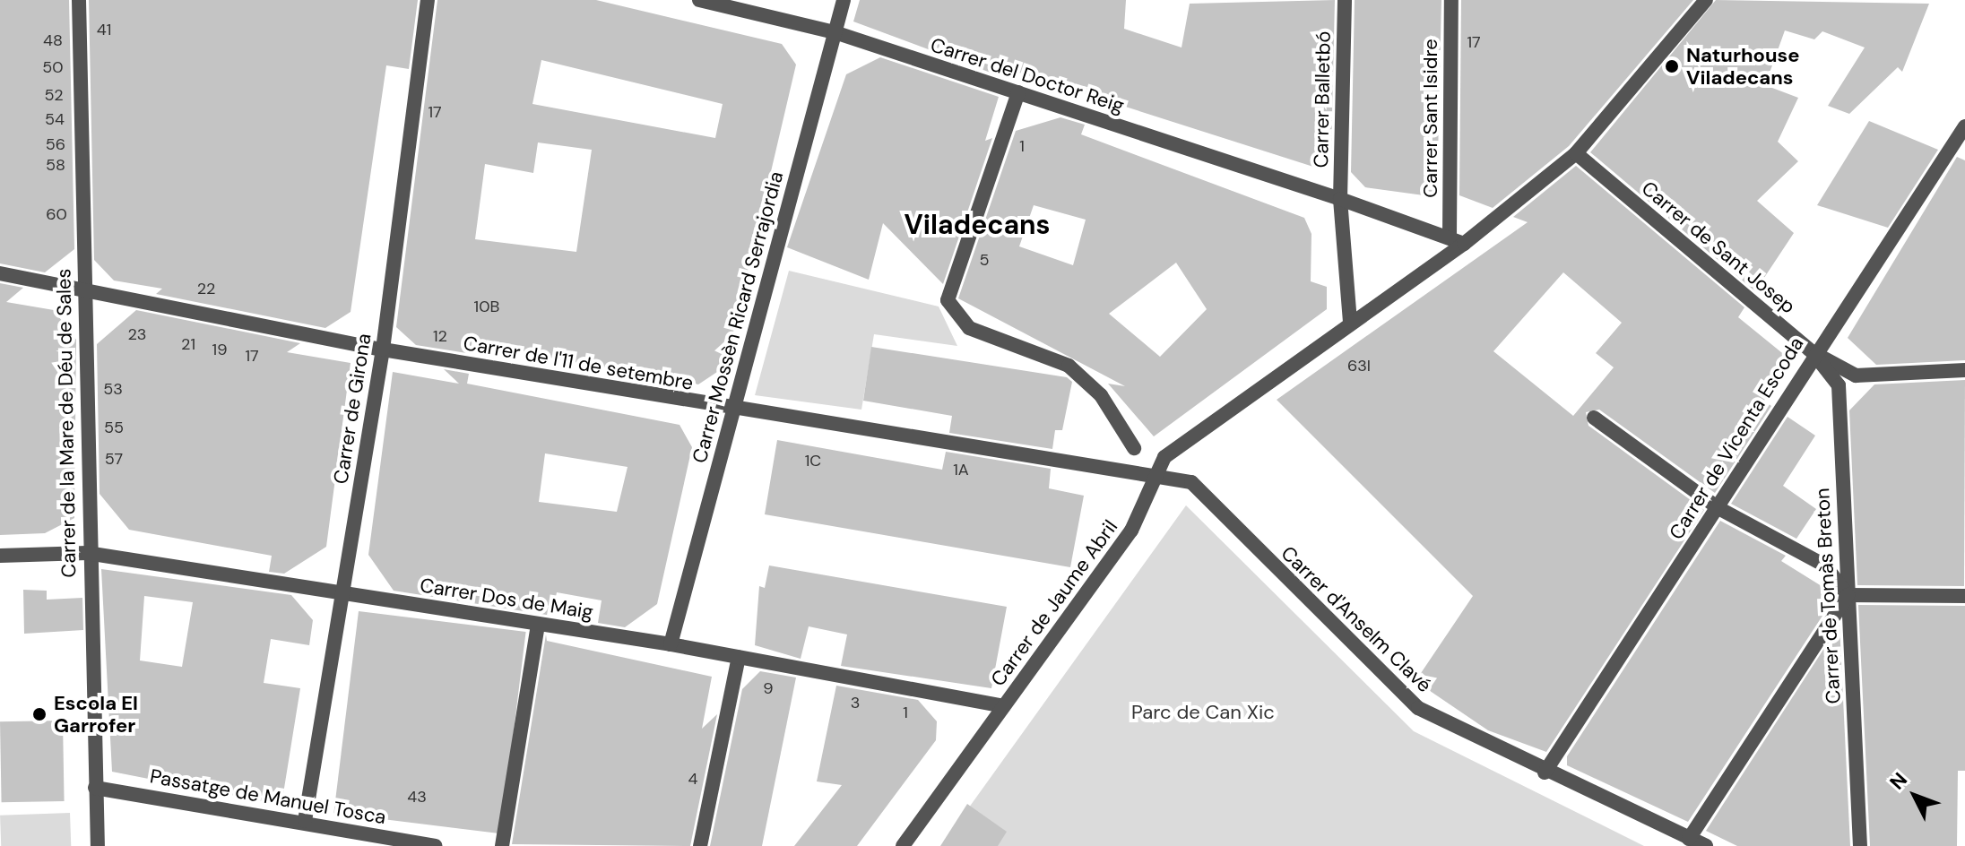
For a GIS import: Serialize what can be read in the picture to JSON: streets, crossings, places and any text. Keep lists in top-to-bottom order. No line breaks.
{"streets":{"street":["Carrer del Doctor Reig","Carrer Balletbó","Carrer Sant Isidre","Carrer de Sant Josep","Carrer Mossèn Ricard Serrajordia","Carrer de l'11 de setembre","Carrer de Girona","Carrer de la Mare de Déu de Sales","Carrer de Vicenta Escoda","Carrer de Tomàs Breton","Carrer Dos de Maig","Carrer de Jaume Abril","Carrer d'Anselm Clavé","Passatge de Manuel Tosca"]},"crossings":[["Carrer del Doctor Reig","Carrer Balletbó"],["Carrer del Doctor Reig","Carrer Sant Isidre"],["Carrer del Doctor Reig","Carrer Mossèn Ricard Serrajordia"],["Carrer del Doctor Reig","Carrer de Jaume Abril"],["Carrer Balletbó","Carrer de Jaume Abril"],["Carrer de Sant Josep","Carrer de Vicenta Escoda"],["Carrer de Sant Josep","Carrer de Tomàs Breton"],["Carrer Mossèn Ricard Serrajordia","Carrer de l'11 de setembre"],["Carrer Mossèn Ricard Serrajordia","Carrer Dos de Maig"],["Carrer de l'11 de setembre","Carrer de Girona"],["Carrer de l'11 de setembre","Carrer de la Mare de Déu de Sales"],["Carrer de l'11 de setembre","Carrer de Jaume Abril"],["Carrer de l'11 de setembre","Carrer d'Anselm Clavé"],["Carrer de Girona","Carrer Dos de Maig"],["Carrer de Girona","Passatge de Manuel Tosca"],["Carrer de la Mare de Déu de Sales","Carrer Dos de Maig"],["Carrer de la Mare de Déu de Sales","Passatge de Manuel Tosca"],["Carrer de Vicenta Escoda","Carrer de Tomàs Breton"],["Carrer de Vicenta Escoda","Carrer d'Anselm Clavé"],["Carrer Dos de Maig","Carrer de Jaume Abril"],["Carrer de Jaume Abril","Carrer d'Anselm Clavé"]],"districts":["Viladecans"],"parks":["Parc de Can Xic"],"places":["Naturhouse Viladecans","Escola El Garrofer"],"house_numbers":["41","48","17","50","52","17","54","56","1","58","60","5","22","10B","23","12","21","19","17","63I","53","55","57","1C","1A","9","3","1","4","43"],"north":"top left"}
